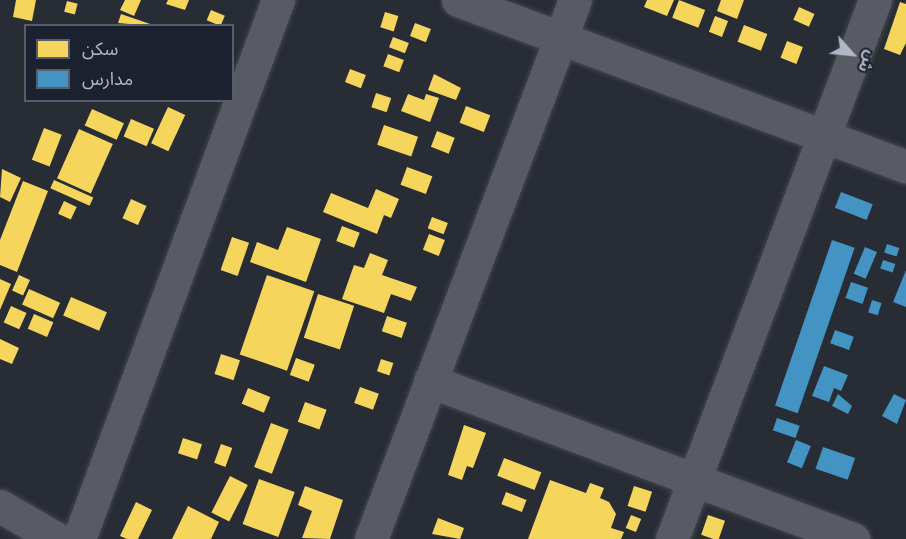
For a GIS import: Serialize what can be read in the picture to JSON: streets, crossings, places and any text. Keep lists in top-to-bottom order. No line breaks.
{"legend":["سكن","مدارس"],"north":"bottom right"}
